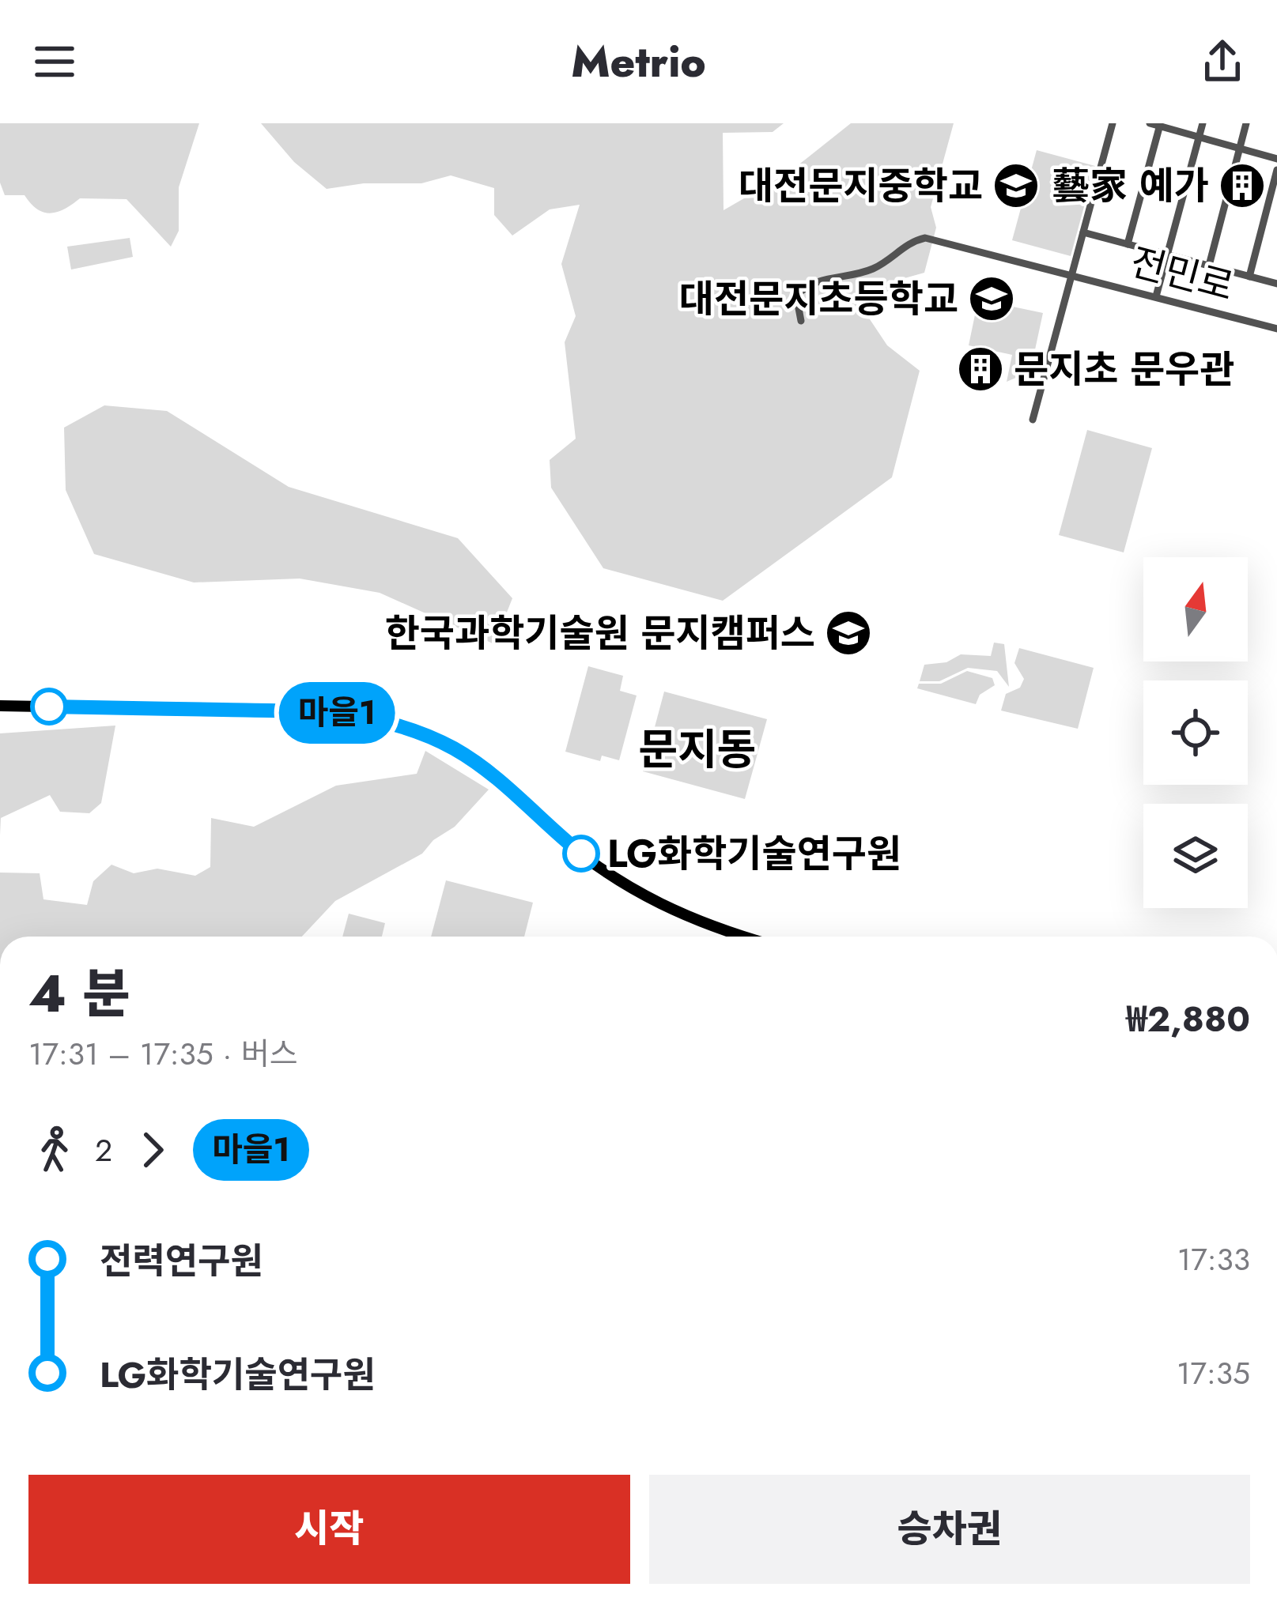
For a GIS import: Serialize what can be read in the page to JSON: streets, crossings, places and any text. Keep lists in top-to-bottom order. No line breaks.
{"streets":{"street":["전민로"]},"districts":["문지동"],"places":{"school or university":["대전문지중학교","대전문지초등학교","한국과학기술원 문지캠퍼스"],"building":["藝家 예가","문지초 문우관"],"other":["LG화학기술연구원"]},"lines":["bus line 마을1"],"north":"top","page":{"header":"Metrio","on_map":"마을1","heading":["4 분","17:31 – 17:35 · 버스","₩2,880"],"legs":["2","마을1"],"list":[{"name":"전력연구원","value":"17:33"},{"name":"LG화학기술연구원","value":"17:35"}],"buttons":["시작","승차권"]}}
